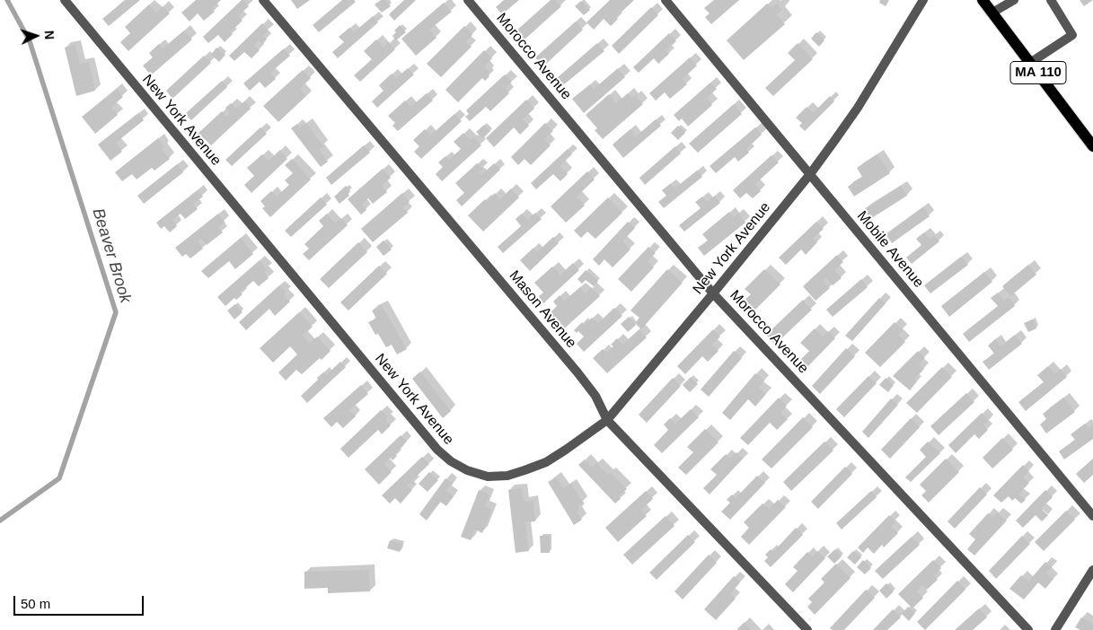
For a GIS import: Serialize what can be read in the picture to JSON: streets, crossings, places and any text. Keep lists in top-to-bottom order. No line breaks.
{"streets":{"main road":["MA 110"],"street":["Morocco Avenue","New York Avenue","Mobile Avenue","Mason Avenue"]},"crossings":[["Morocco Avenue","New York Avenue"],["New York Avenue","Mobile Avenue"],["New York Avenue","Mason Avenue"]],"water":["Beaver Brook"],"scale_bar":"50 m","north":"right"}
